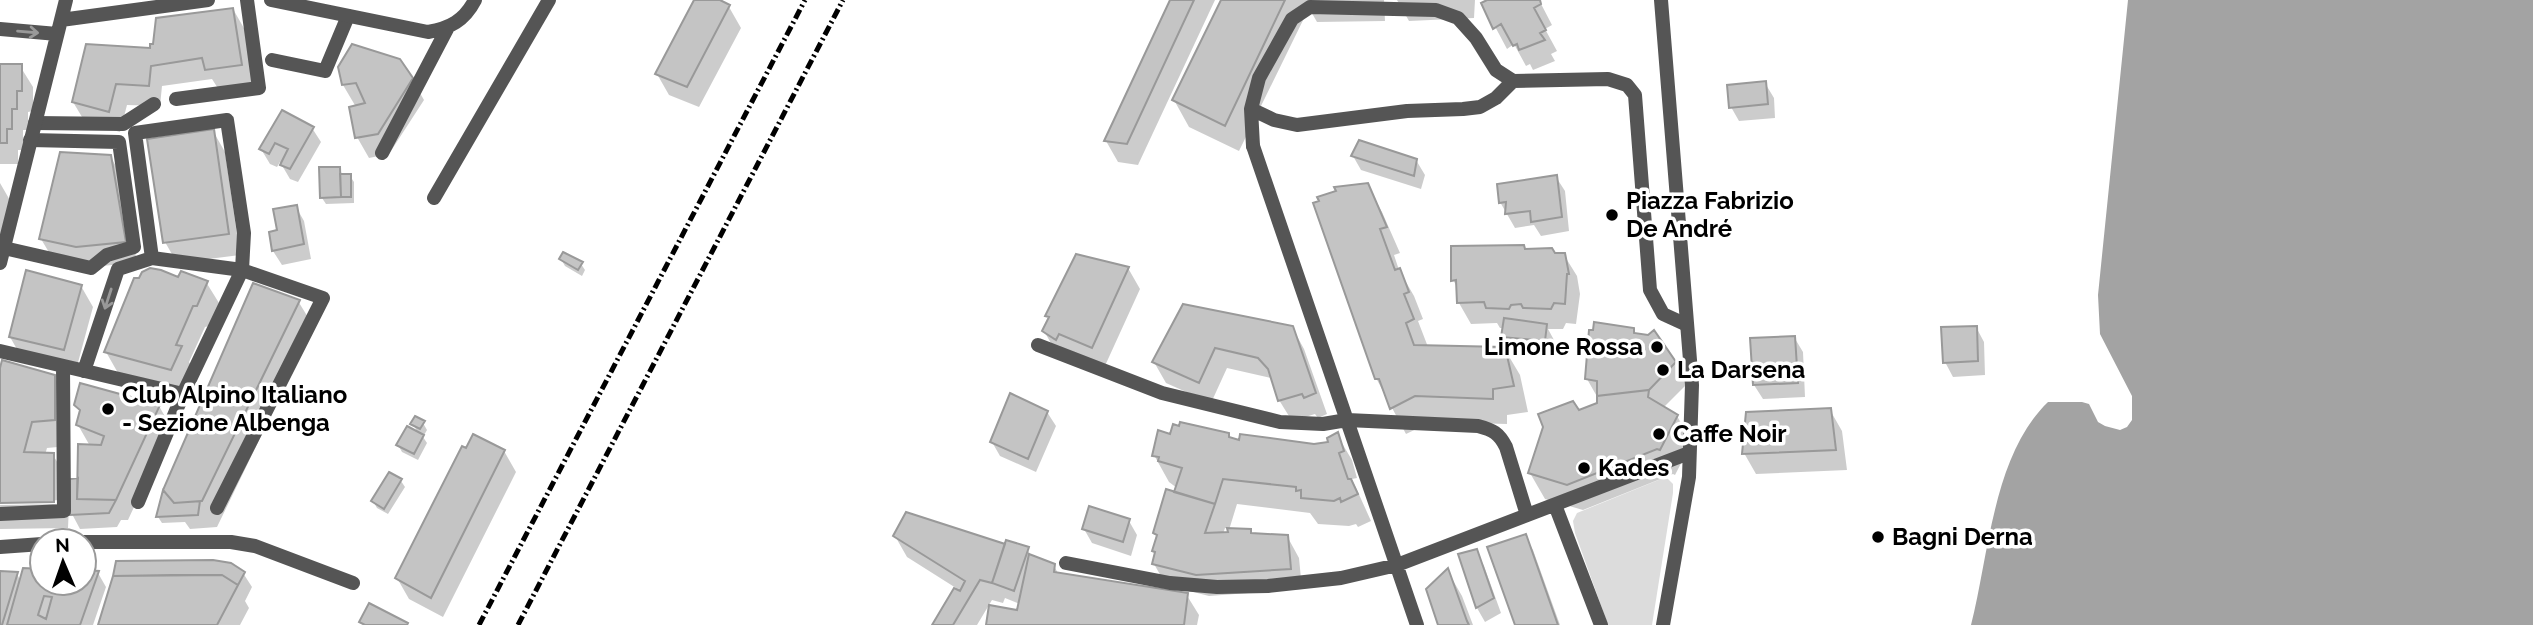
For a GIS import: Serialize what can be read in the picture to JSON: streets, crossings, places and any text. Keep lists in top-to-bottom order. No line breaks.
{"places":["Piazza Fabrizio De André","Limone Rossa","La Darsena","Club Alpino Italiano - Sezione Albenga","Caffe Noir","Kades","Bagni Derna"],"north":"top"}
